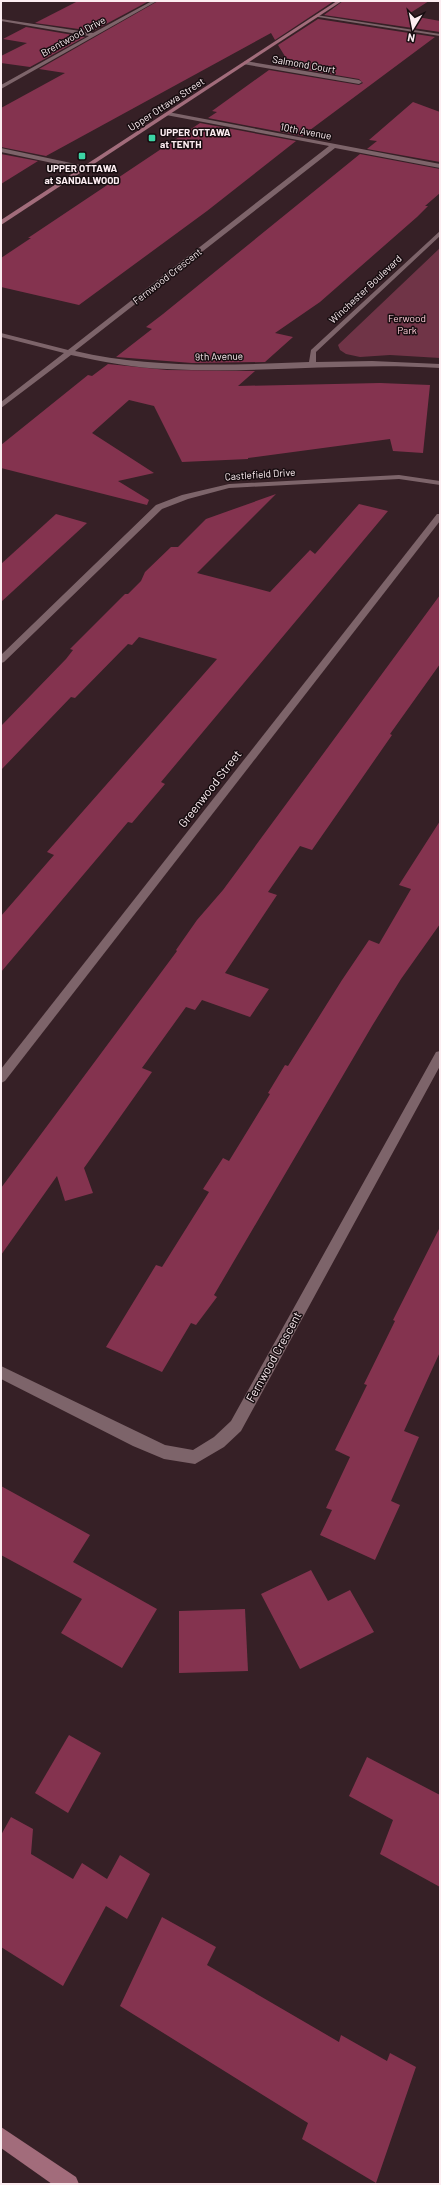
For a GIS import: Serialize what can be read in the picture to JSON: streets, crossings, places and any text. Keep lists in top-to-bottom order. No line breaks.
{"streets":{"main road":["Upper Ottawa Street"],"street":["Brentwood Drive","Salmond Court","10th Avenue","Fernwood Crescent","Winchester Boulevard","9th Avenue","Castlefield Drive","Greenwood Street"]},"crossings":[["Salmond Court","Upper Ottawa Street"],["Upper Ottawa Street","10th Avenue"],["10th Avenue","Fernwood Crescent"],["Fernwood Crescent","9th Avenue"],["Winchester Boulevard","9th Avenue"]],"parks":["Ferwood Park"],"places":{"transit":["UPPER OTTAWA at TENTH","UPPER OTTAWA at SANDALWOOD"]},"north":"bottom"}
